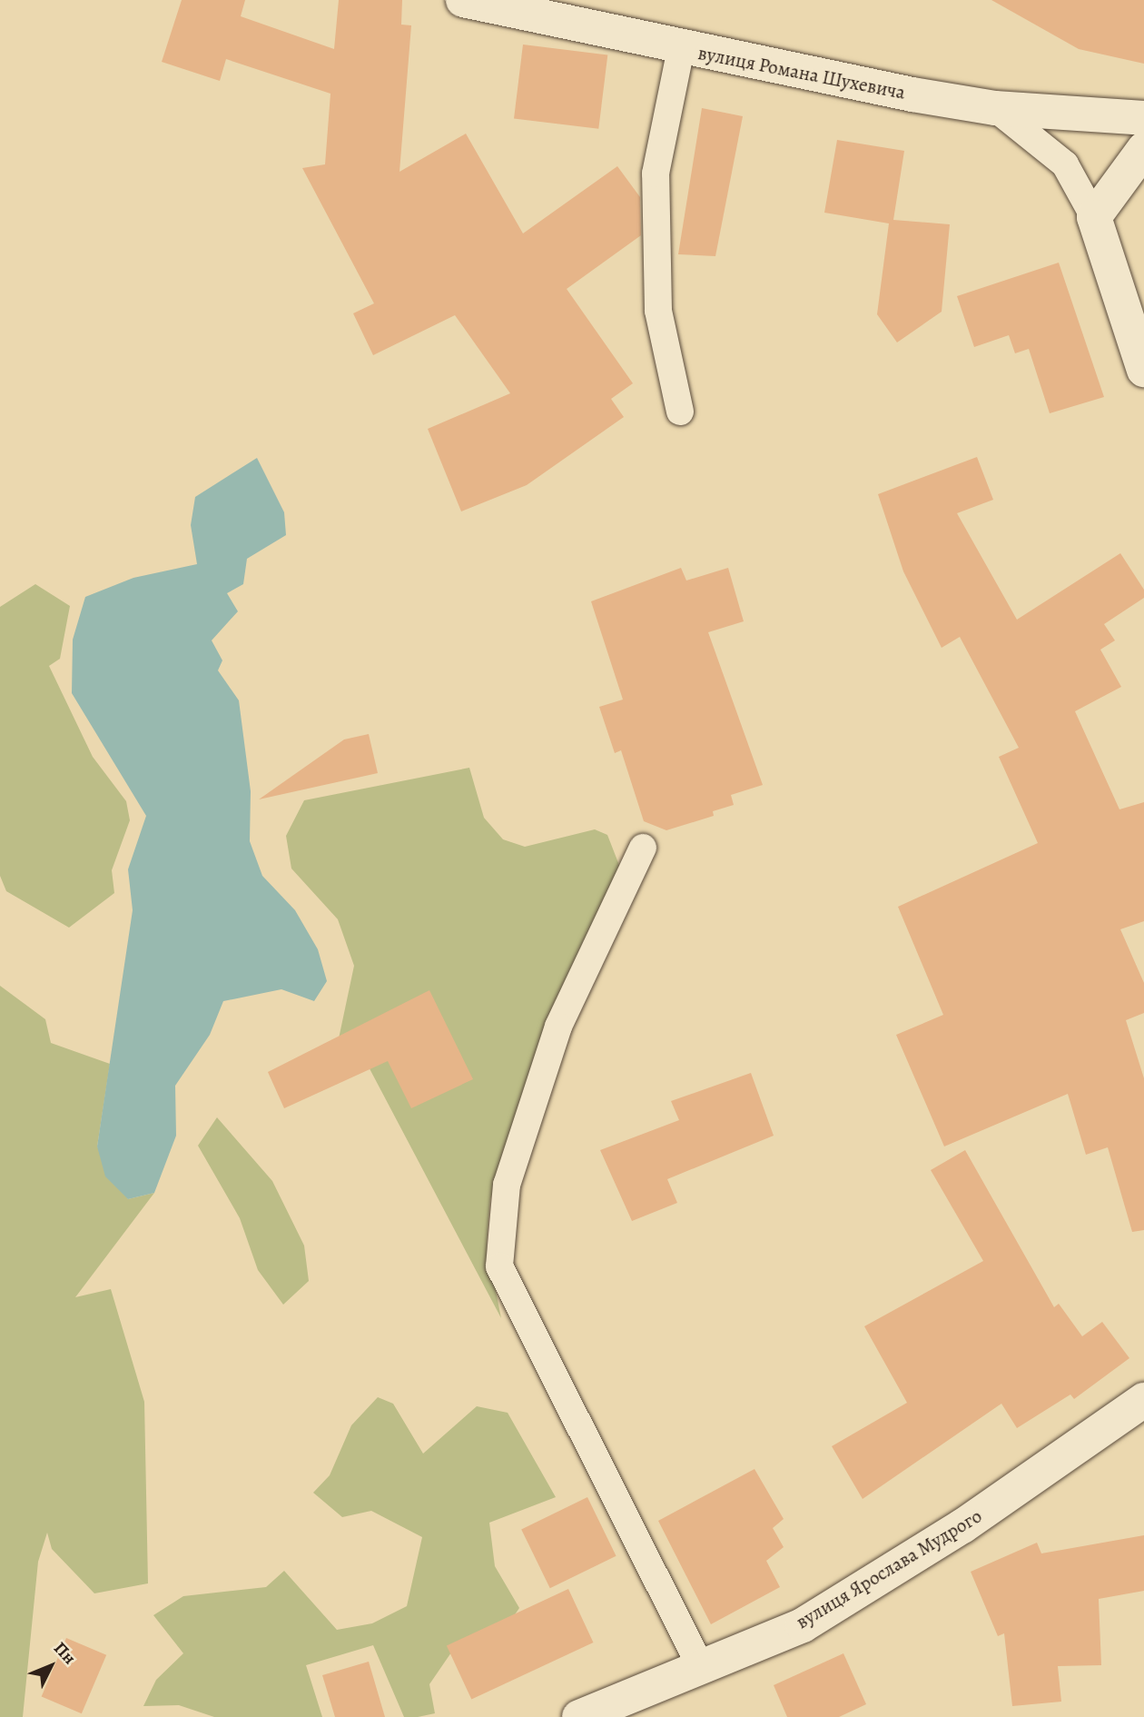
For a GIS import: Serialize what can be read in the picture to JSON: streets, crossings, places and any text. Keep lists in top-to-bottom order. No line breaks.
{"streets":{"street":["вулиця Романа Шухевича","вулиця Ярослава Мудрого"]},"north":"top right"}
